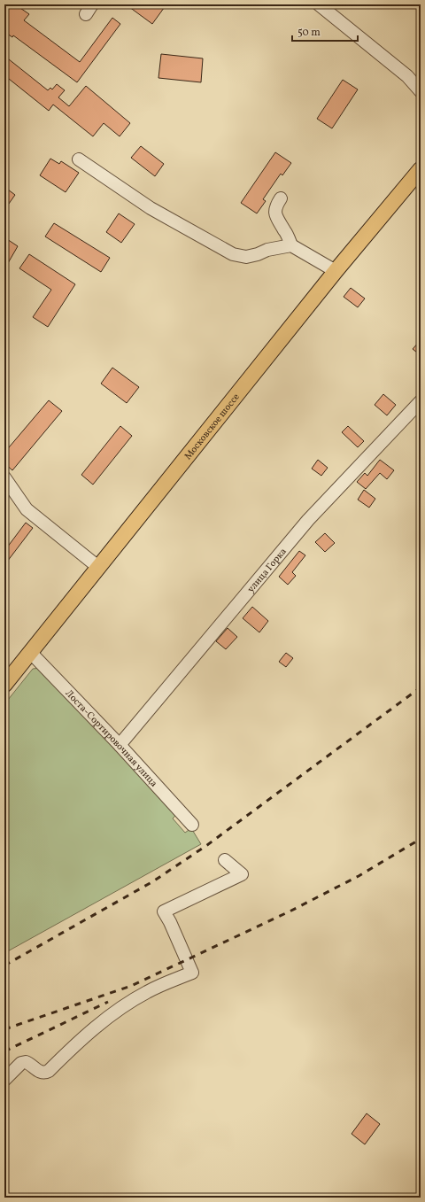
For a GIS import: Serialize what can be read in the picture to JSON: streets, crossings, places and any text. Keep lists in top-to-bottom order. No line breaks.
{"streets":{"main road":["Московское шоссе"],"street":["улица Горка","Лоста-Сортировочная улица"]},"crossings":[["Московское шоссе","Лоста-Сортировочная улица"],["улица Горка","Лоста-Сортировочная улица"]],"scale_bar":"50 m"}
